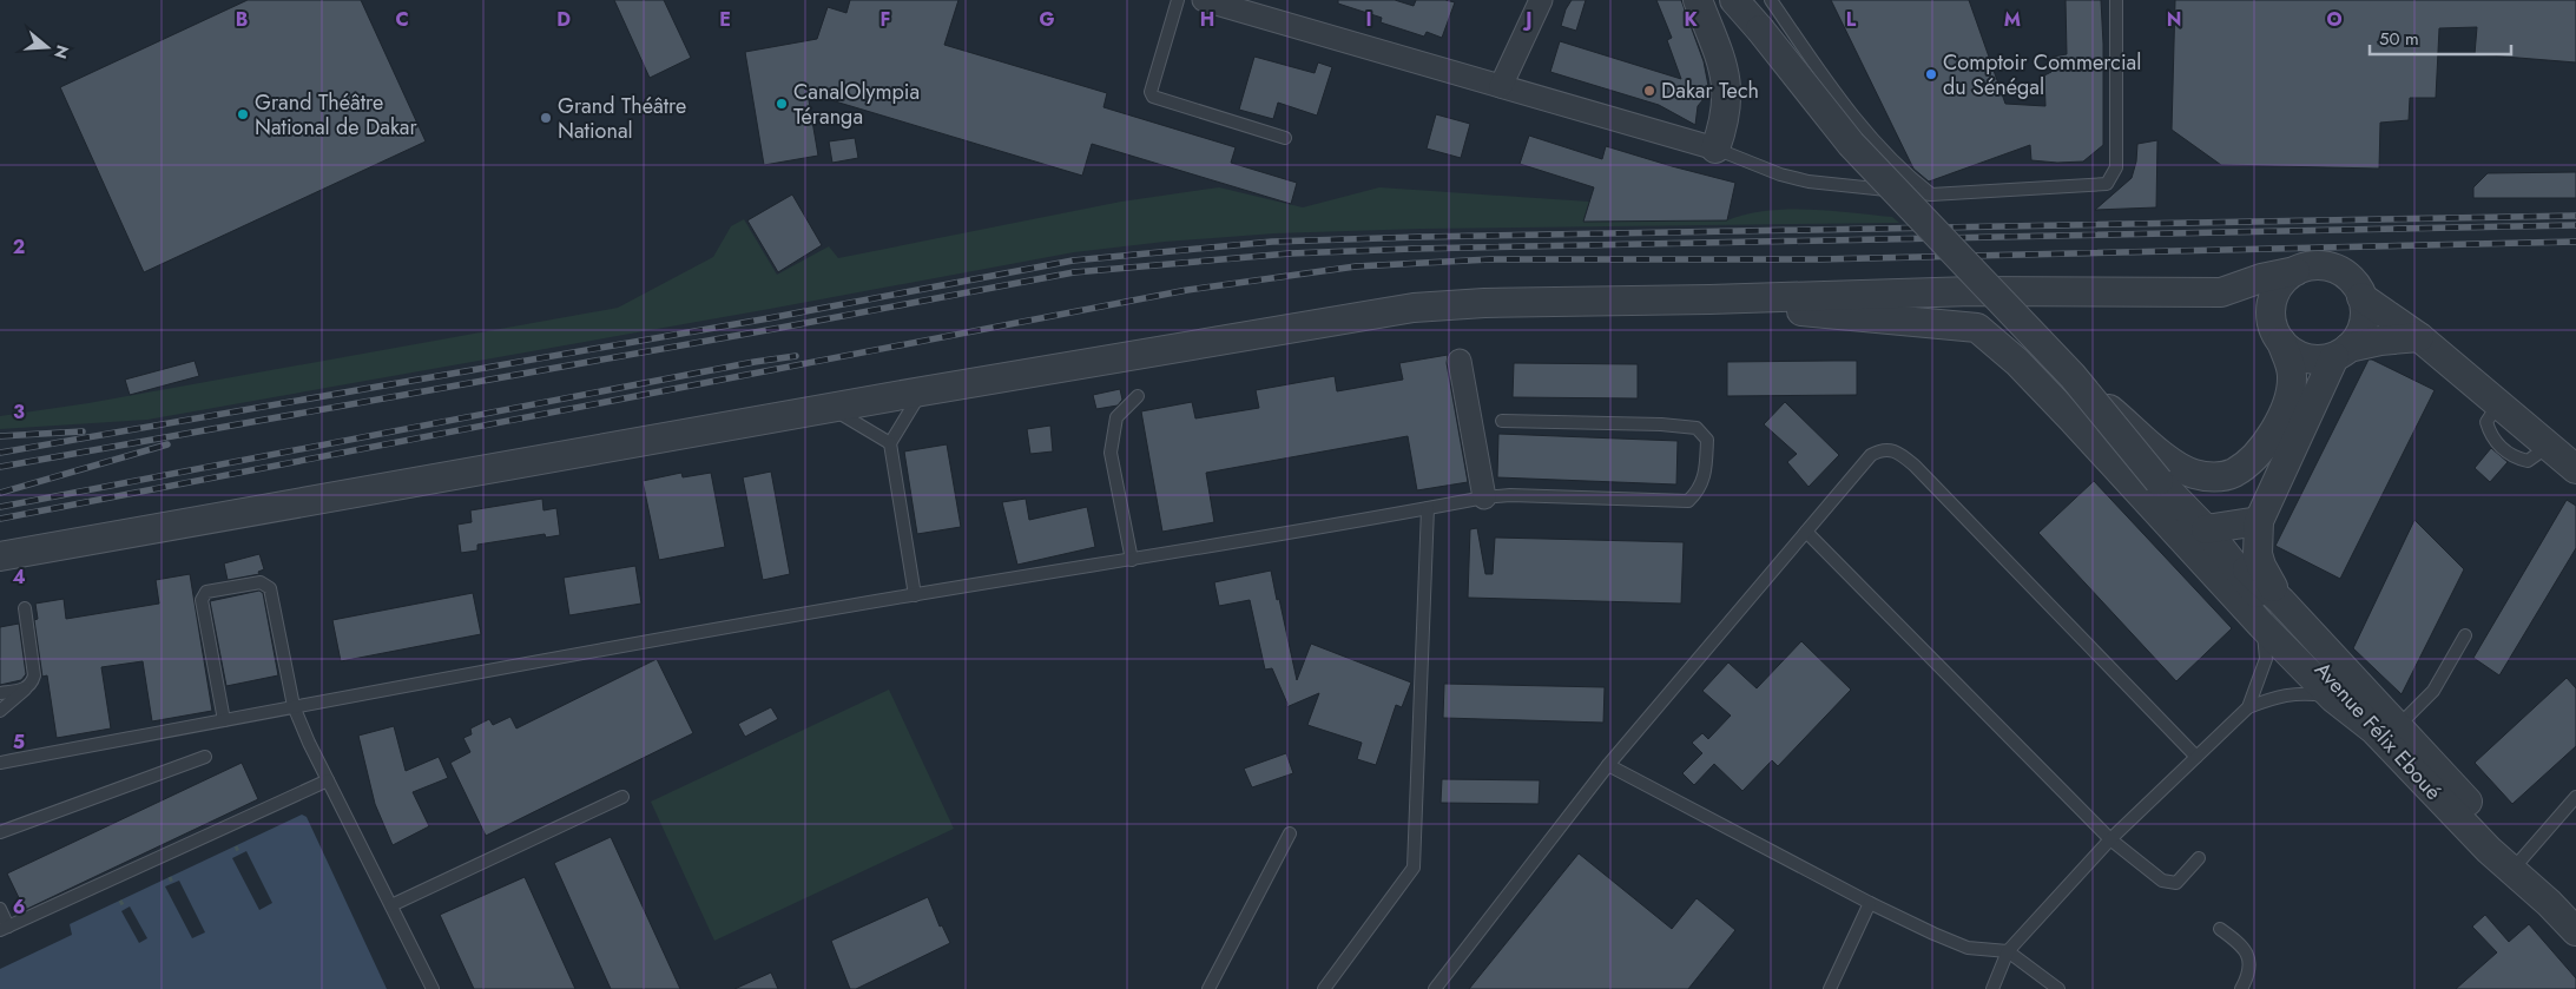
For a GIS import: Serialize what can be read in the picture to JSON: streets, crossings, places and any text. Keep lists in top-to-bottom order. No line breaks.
{"streets":{"street":["Avenue Félix Eboué"]},"places":["Comptoir Commercial du Sénégal","Dakar Tech","CanalOlympia Téranga","Grand Théâtre National de Dakar","Grand Théâtre National"],"scale_bar":"50 m","north":"right","grid":{"columns":["B","C","D","E","F","G","H","I","J","K","L","M","N","O"],"rows":["2","3","4","5","6"]}}
